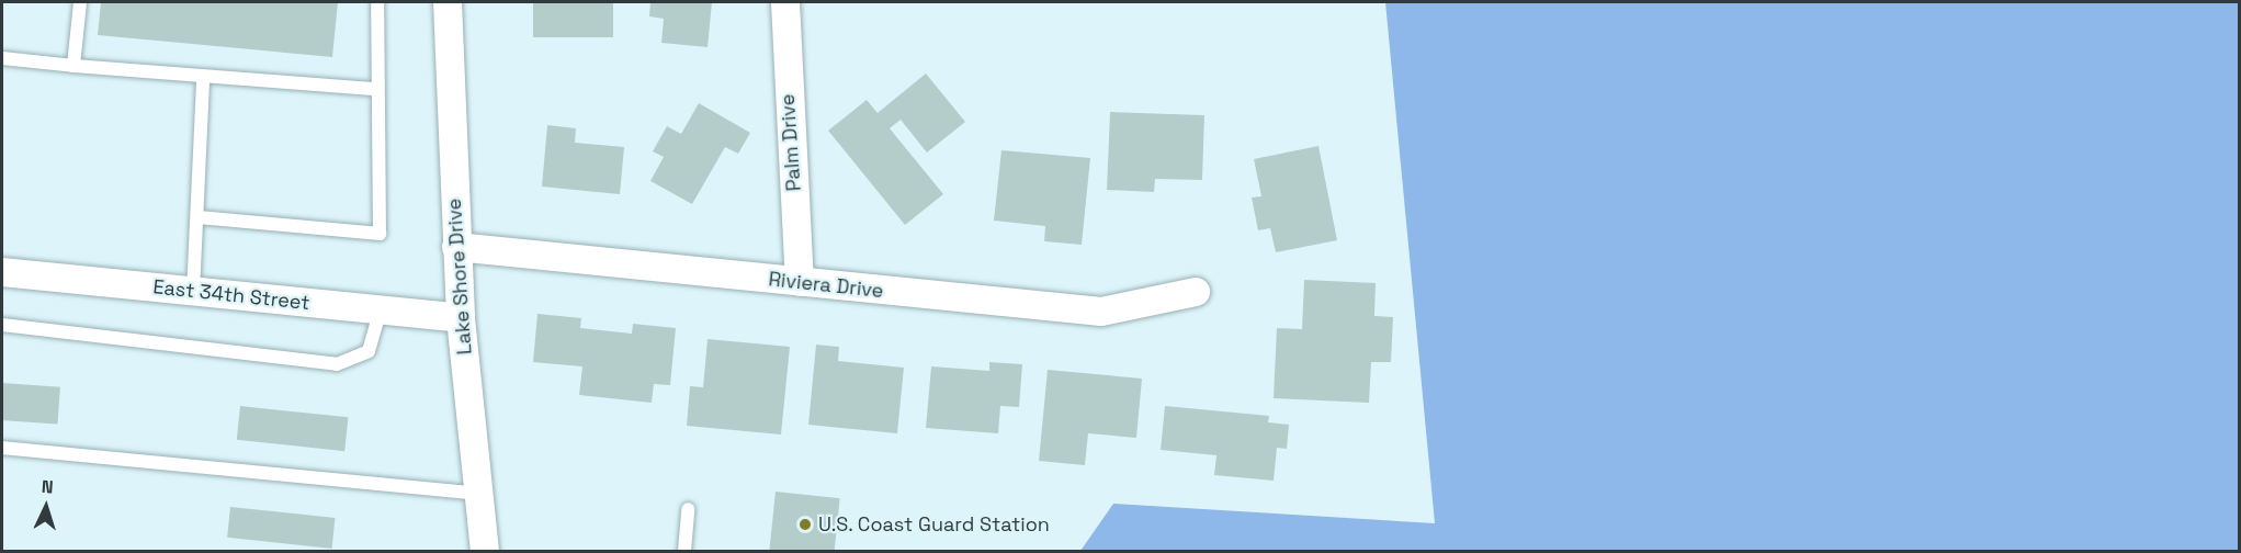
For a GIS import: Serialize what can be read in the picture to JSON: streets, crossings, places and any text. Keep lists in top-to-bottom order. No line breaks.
{"streets":{"street":["Palm Drive","Lake Shore Drive","Riviera Drive","East 34th Street"]},"crossings":[["Palm Drive","Riviera Drive"],["Lake Shore Drive","Riviera Drive"],["Lake Shore Drive","East 34th Street"]],"places":["U.S. Coast Guard Station"],"north":"top"}
